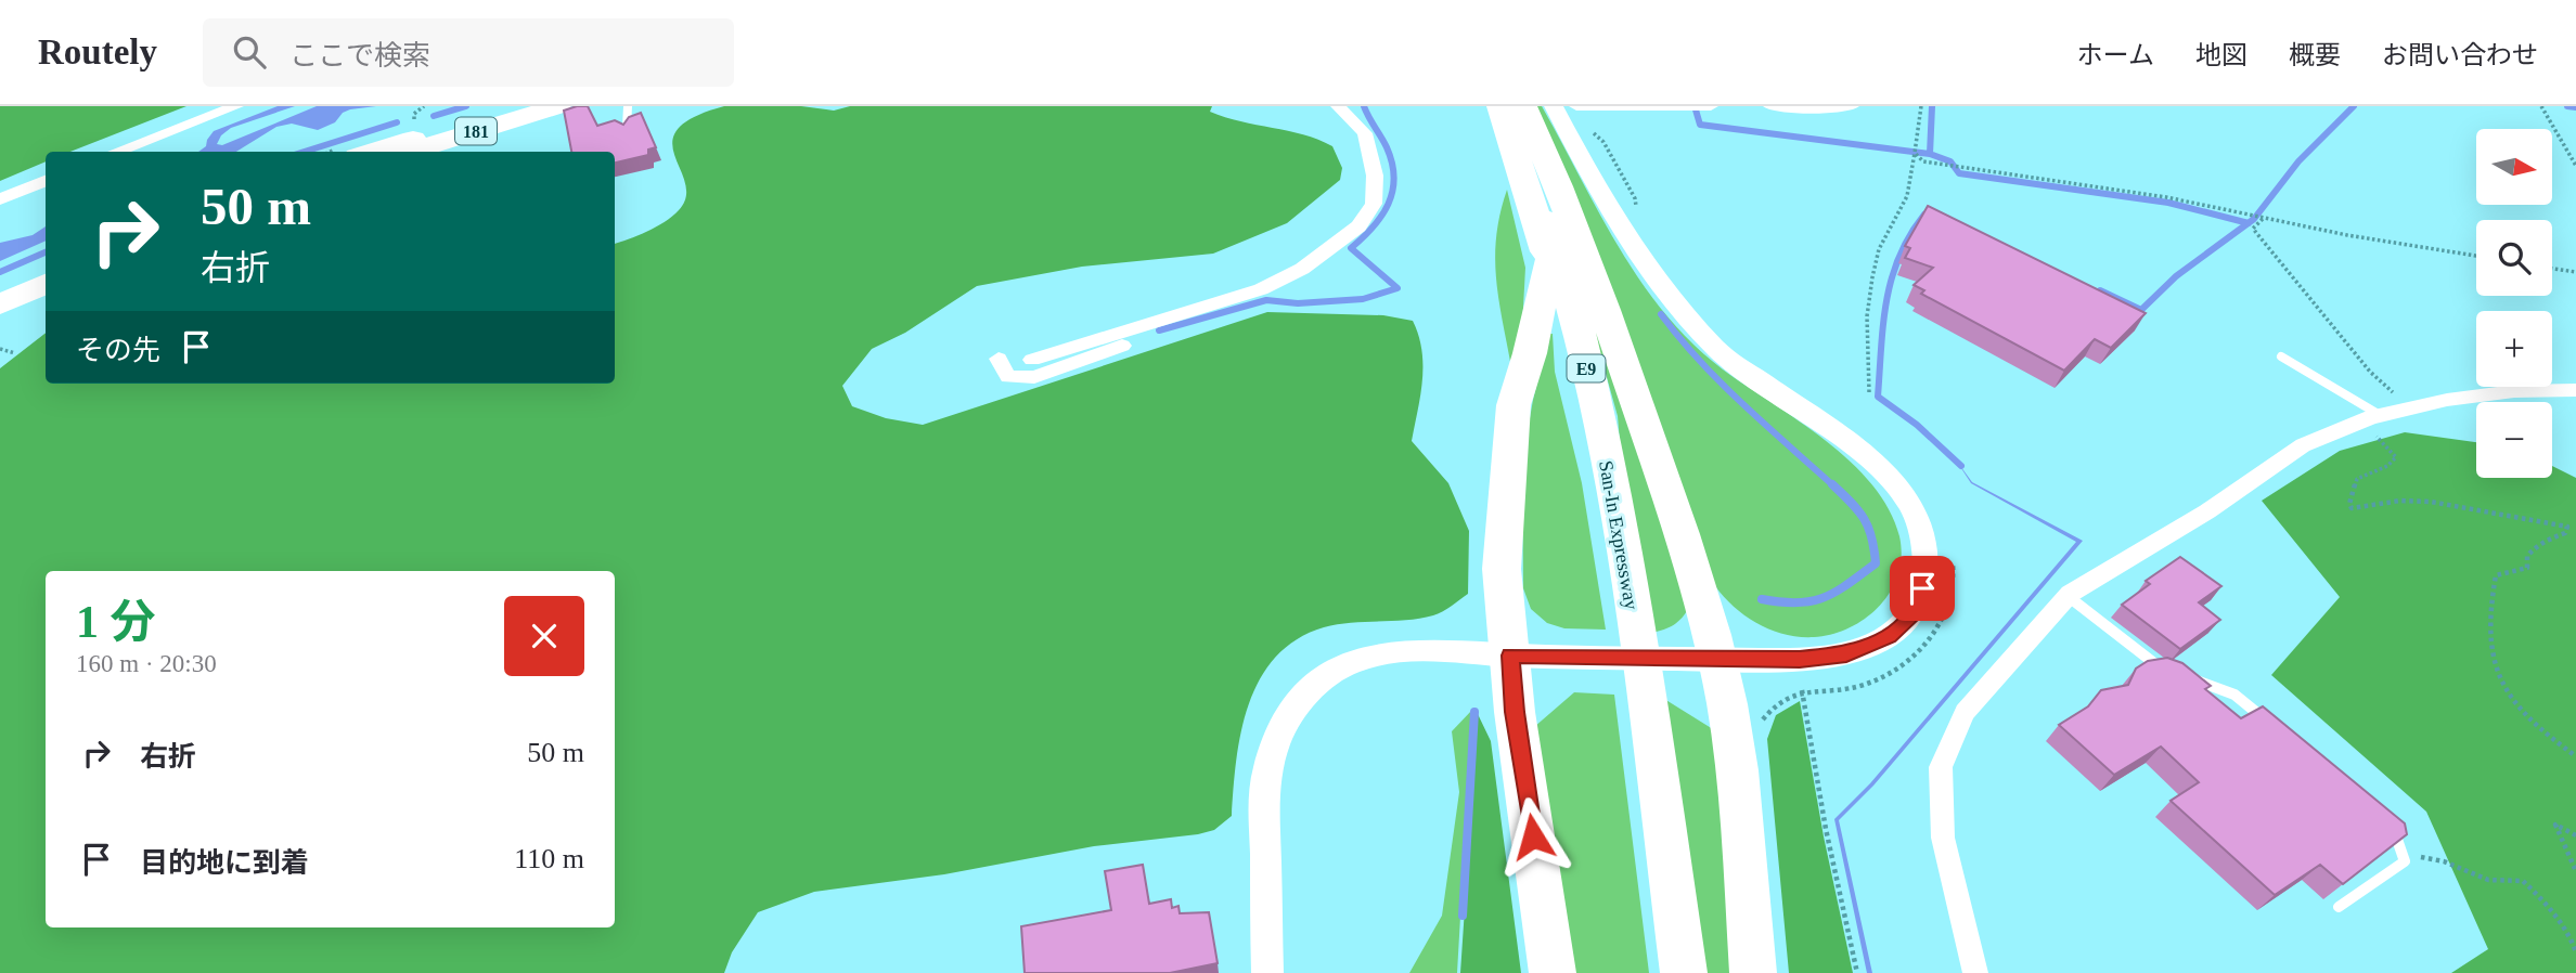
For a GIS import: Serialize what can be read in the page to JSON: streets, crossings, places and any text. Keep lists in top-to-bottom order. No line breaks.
{"streets":{"highway":["181","E9","San-In Expressway"]},"north":"right","page":{"header":"Routely","search":"ここで検索","nav":["ホーム","地図","概要","お問い合わせ"],"map_buttons":["+","−"],"turn":["50 m","右折"],"then":"その先","heading":["1 分","160 m · 20:30"],"list":[{"name":"右折","value":"50 m"},{"name":"目的地に到着","value":"110 m"}]}}
